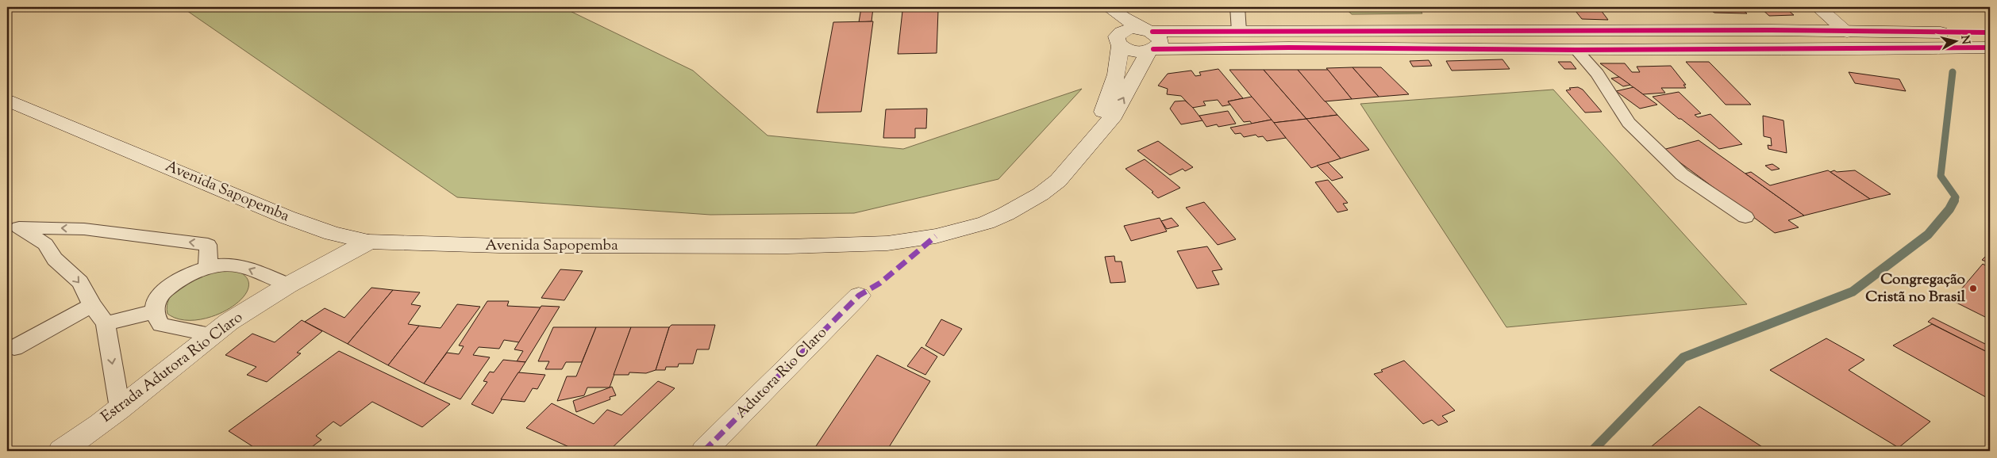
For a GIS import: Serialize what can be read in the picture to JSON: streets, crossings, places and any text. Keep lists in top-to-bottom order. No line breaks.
{"streets":{"main road":["Avenida Sapopemba","Estrada Adutora Rio Claro","Adutora Rio Claro"]},"crossings":[["Avenida Sapopemba","Estrada Adutora Rio Claro"]],"places":["Congregação Cristã no Brasil"],"north":"right"}
